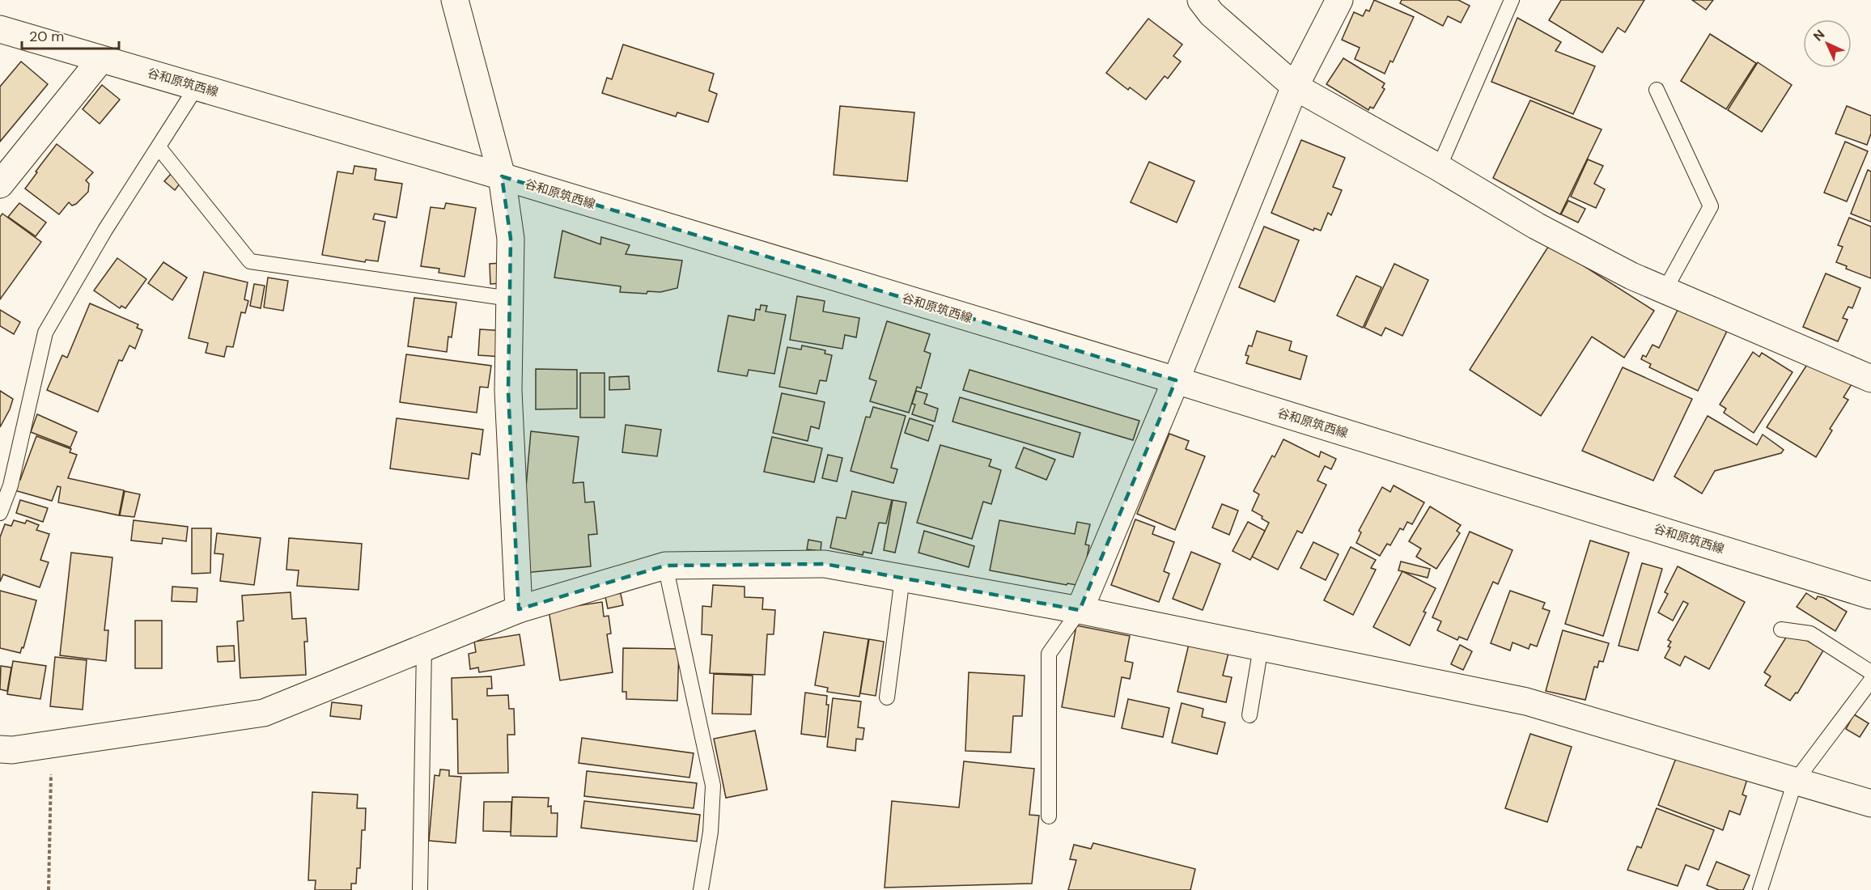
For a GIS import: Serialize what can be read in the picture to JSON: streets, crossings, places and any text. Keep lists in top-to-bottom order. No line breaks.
{"streets":{"street":["谷和原筑西線"]},"scale_bar":"20 m","north":"top left"}
